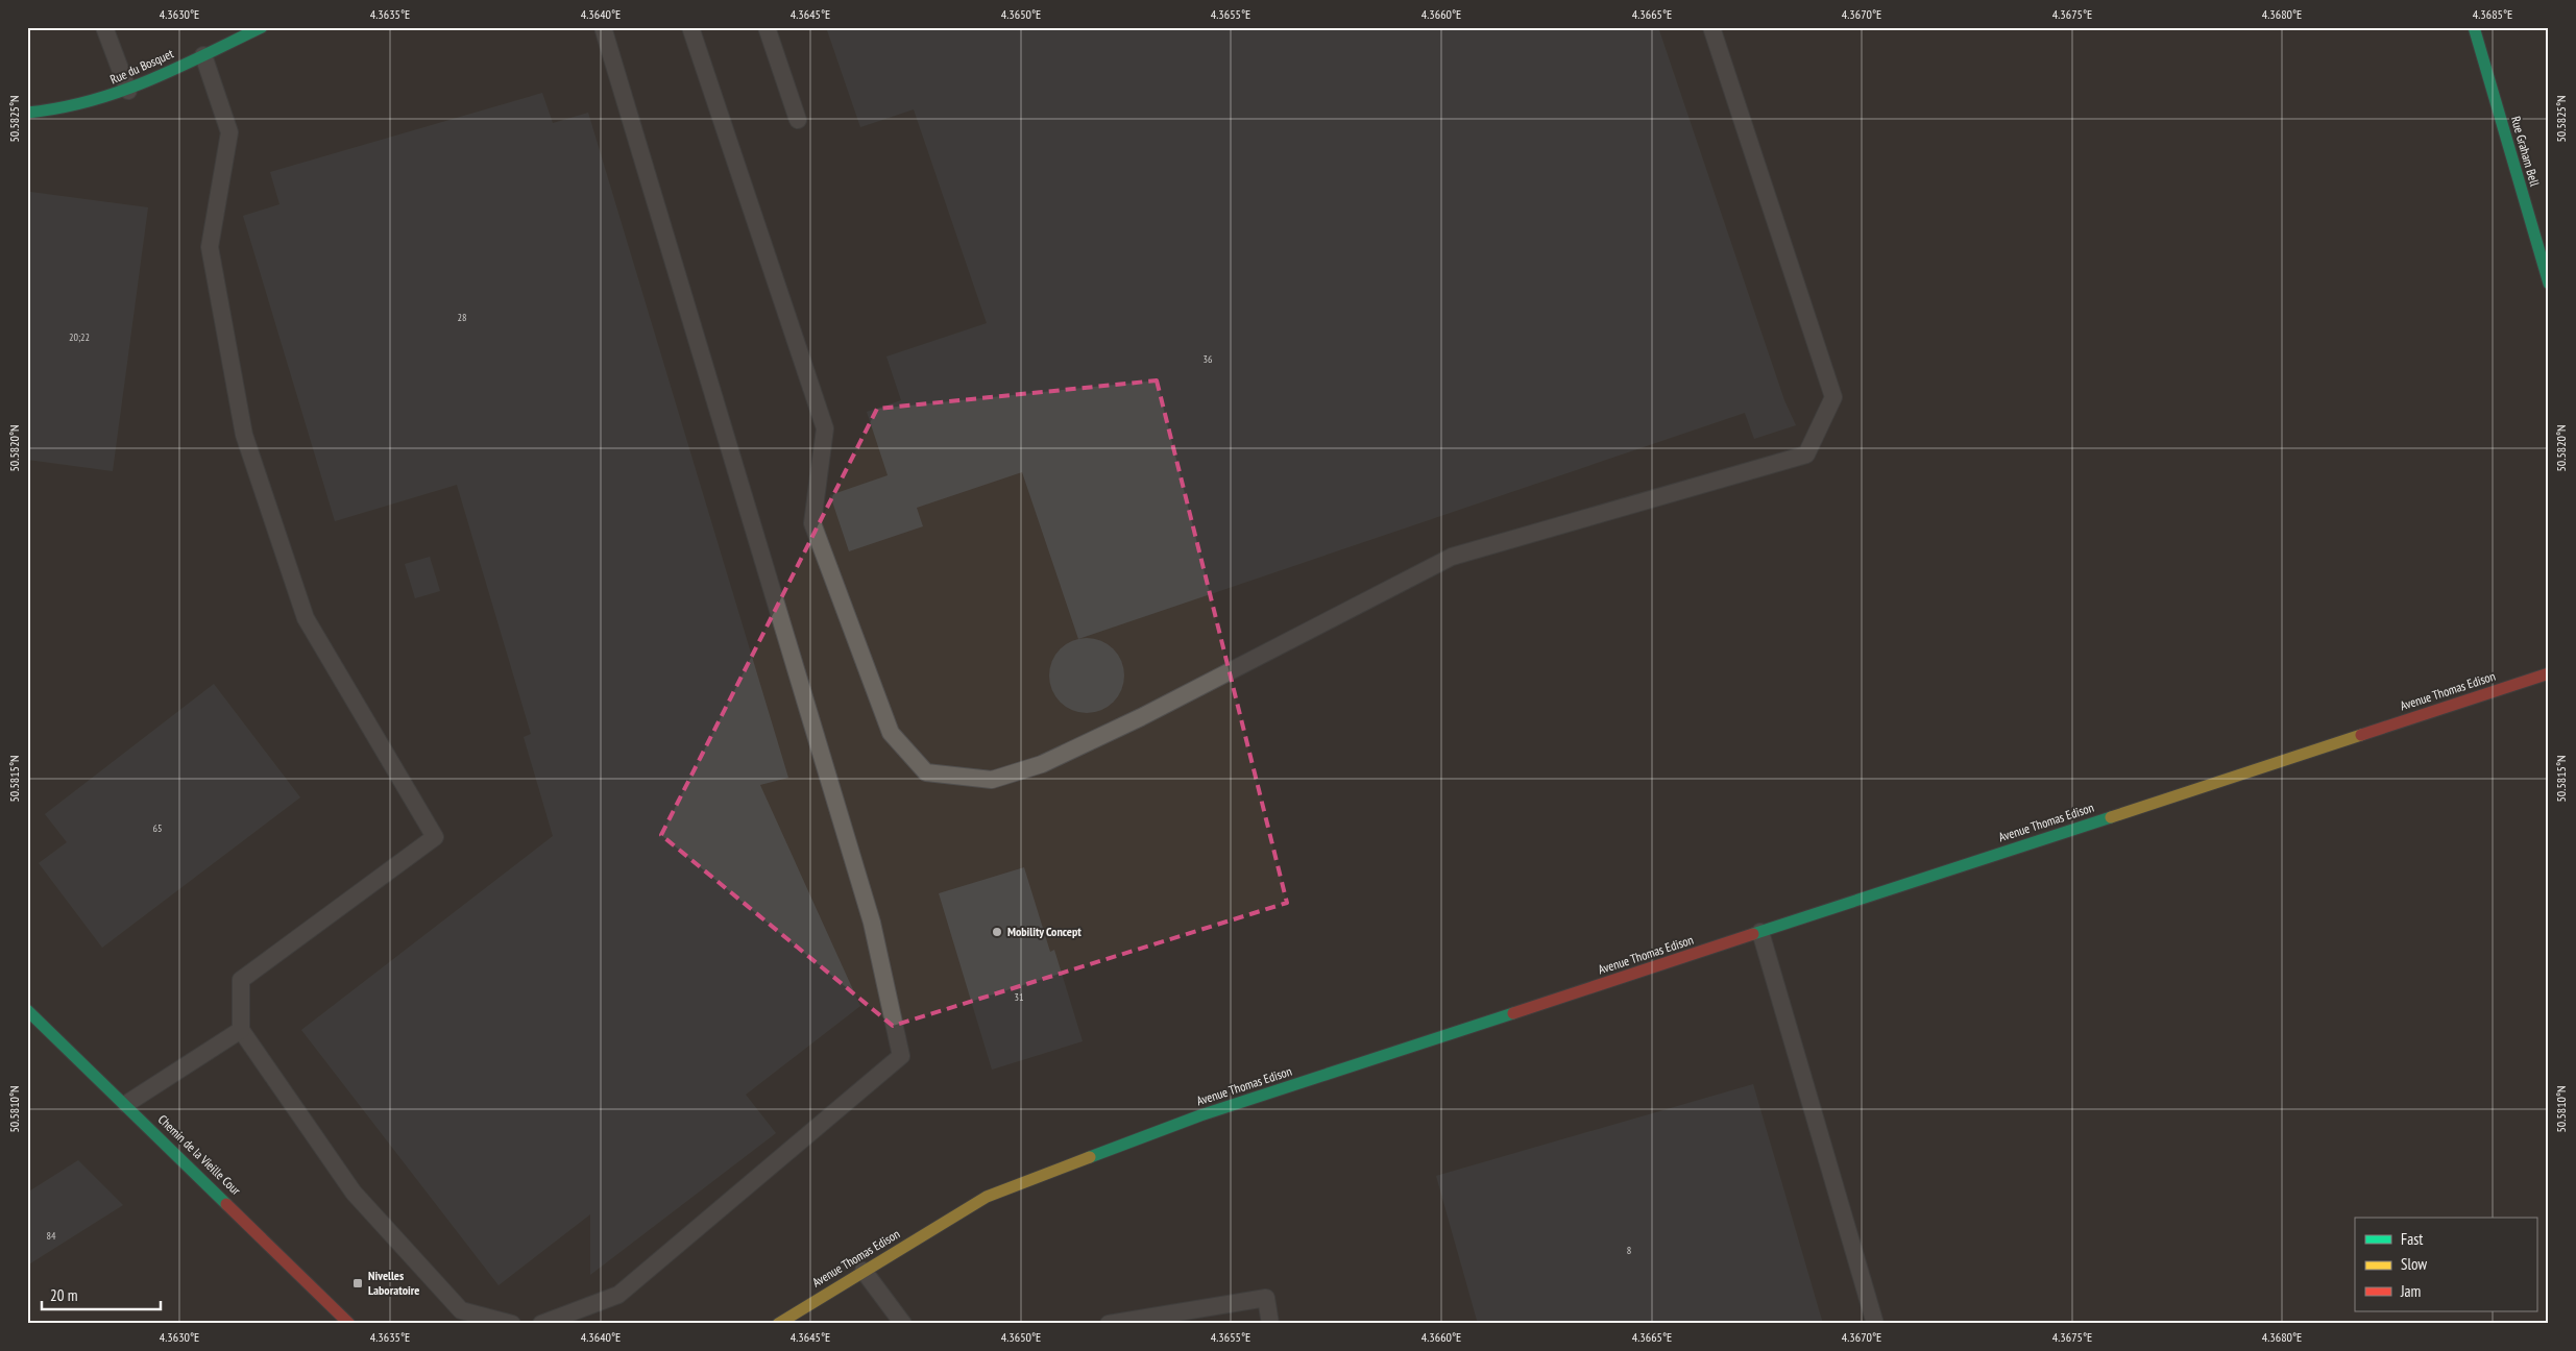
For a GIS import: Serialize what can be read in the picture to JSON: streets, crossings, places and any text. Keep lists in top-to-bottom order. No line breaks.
{"streets":{"street":["Rue du Bosquet","Rue Graham Bell","Avenue Thomas Edison","Chemin de la Vieille Cour"]},"places":{"other":["Mobility Concept"],"transit":["Nivelles Laboratoire"]},"house_numbers":["28","20;22","36","65","31","84","8"],"legend":["Fast","Slow","Jam"],"scale_bar":"20 m","coordinates":["4.3630°E","4.3635°E","4.3640°E","4.3645°E","4.3650°E","4.3655°E","4.3660°E","4.3665°E","4.3670°E","4.3675°E","4.3680°E","4.3685°E","50.5825°N","50.5820°N","50.5815°N","50.5810°N"]}
